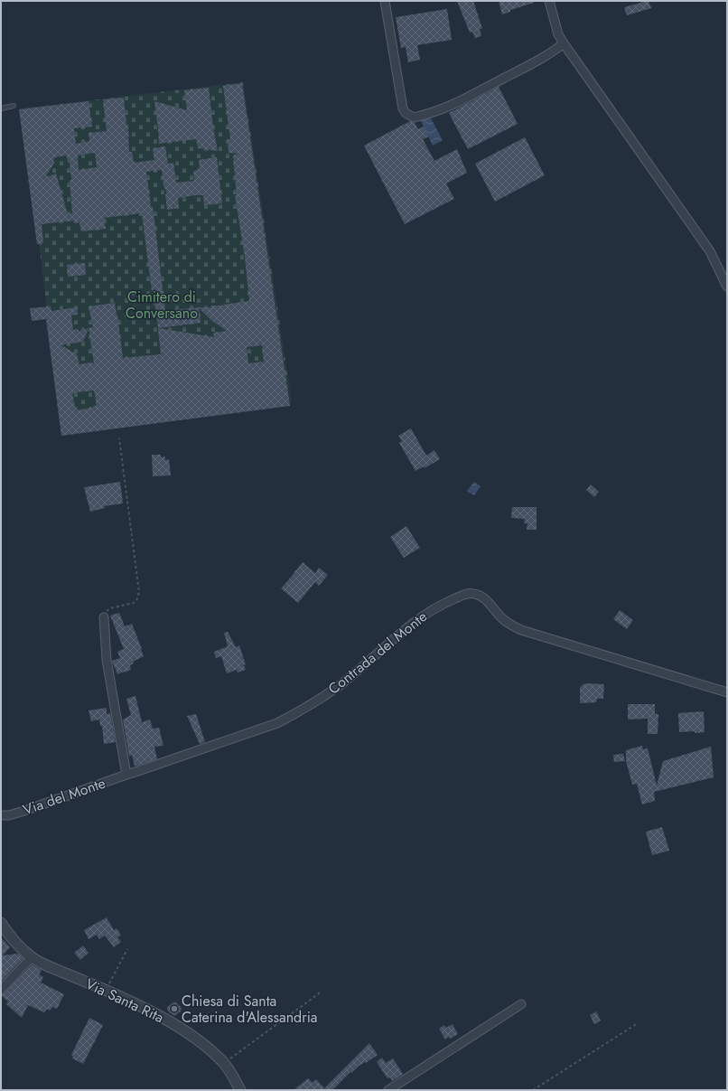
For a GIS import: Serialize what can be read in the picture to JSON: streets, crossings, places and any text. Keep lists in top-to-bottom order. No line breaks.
{"streets":{"street":["Contrada del Monte","Via del Monte","Via Santa Rita"]},"crossings":[["Contrada del Monte","Via del Monte"]],"parks":["Cimitero di Conversano"],"places":["Chiesa di Santa Caterina d'Alessandria"]}
